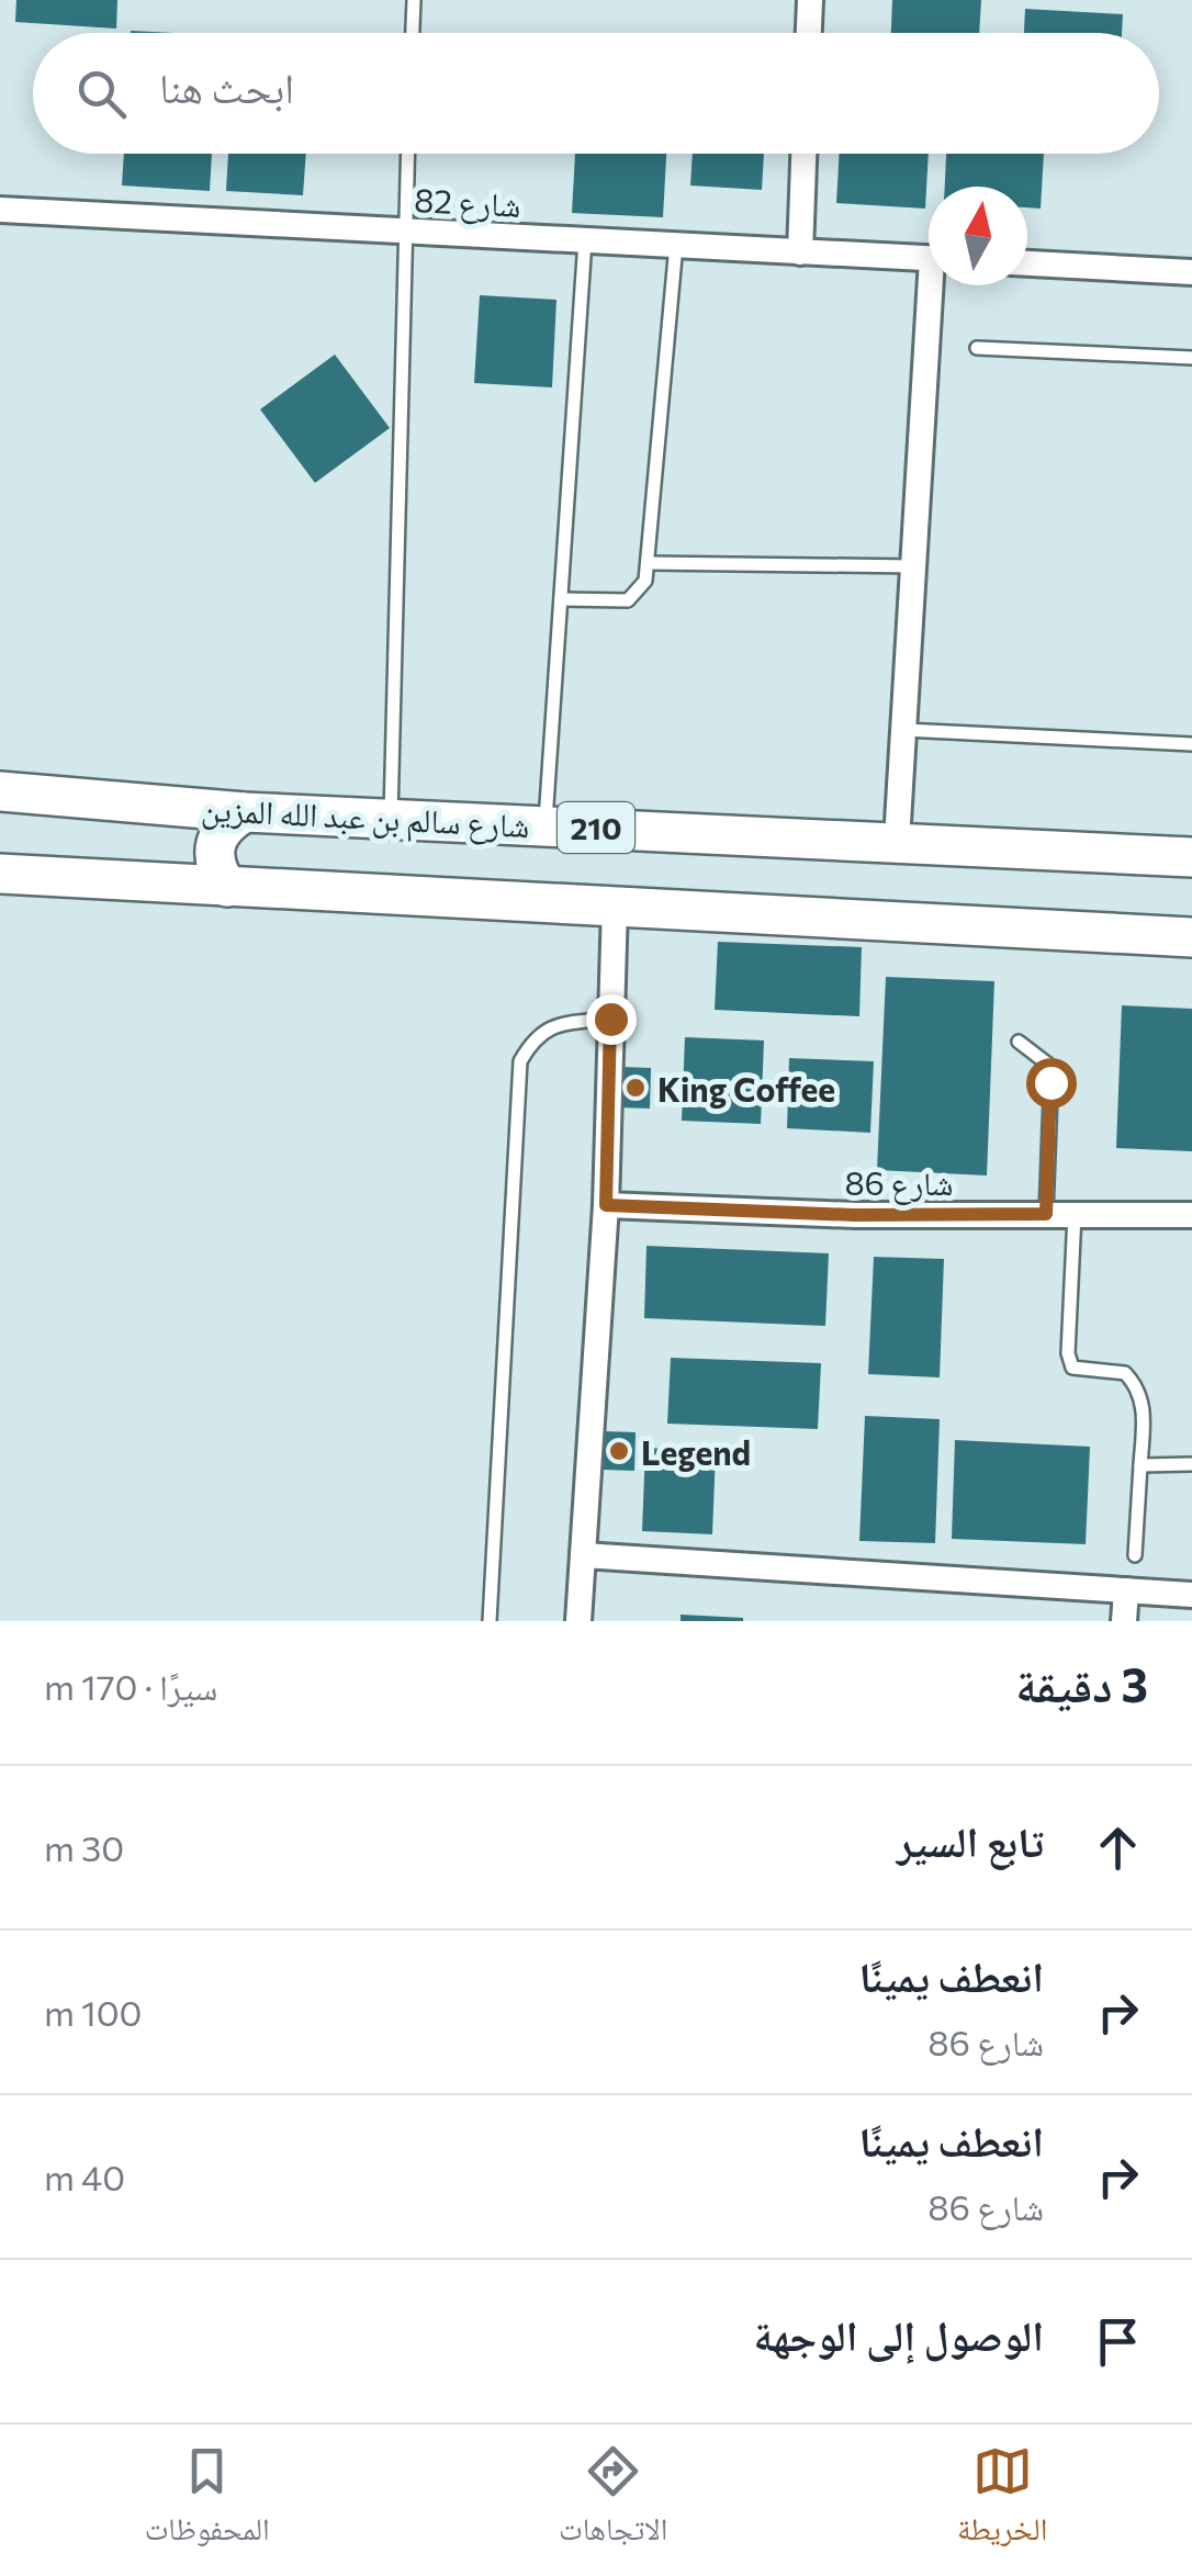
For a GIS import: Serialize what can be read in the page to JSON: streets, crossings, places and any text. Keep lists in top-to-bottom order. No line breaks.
{"streets":{"main road":["شارع سالم بن عبد الله المزين","210"],"street":["شارع 82","شارع 86"]},"crossings":[["شارع 82","شارع سالم بن عبد الله المزين"]],"places":["King Coffee","Legend"],"north":"top","page":{"search":"ابحث هنا","heading":["3 دقيقة","سيرًا · 170 m"],"list":[["تابع السير","30 m"],["انعطف يمينًا","شارع 86","100 m"],["انعطف يمينًا","شارع 86","40 m"],"الوصول إلى الوجهة"],"nav":["الخريطة","الاتجاهات","المحفوظات"]}}
